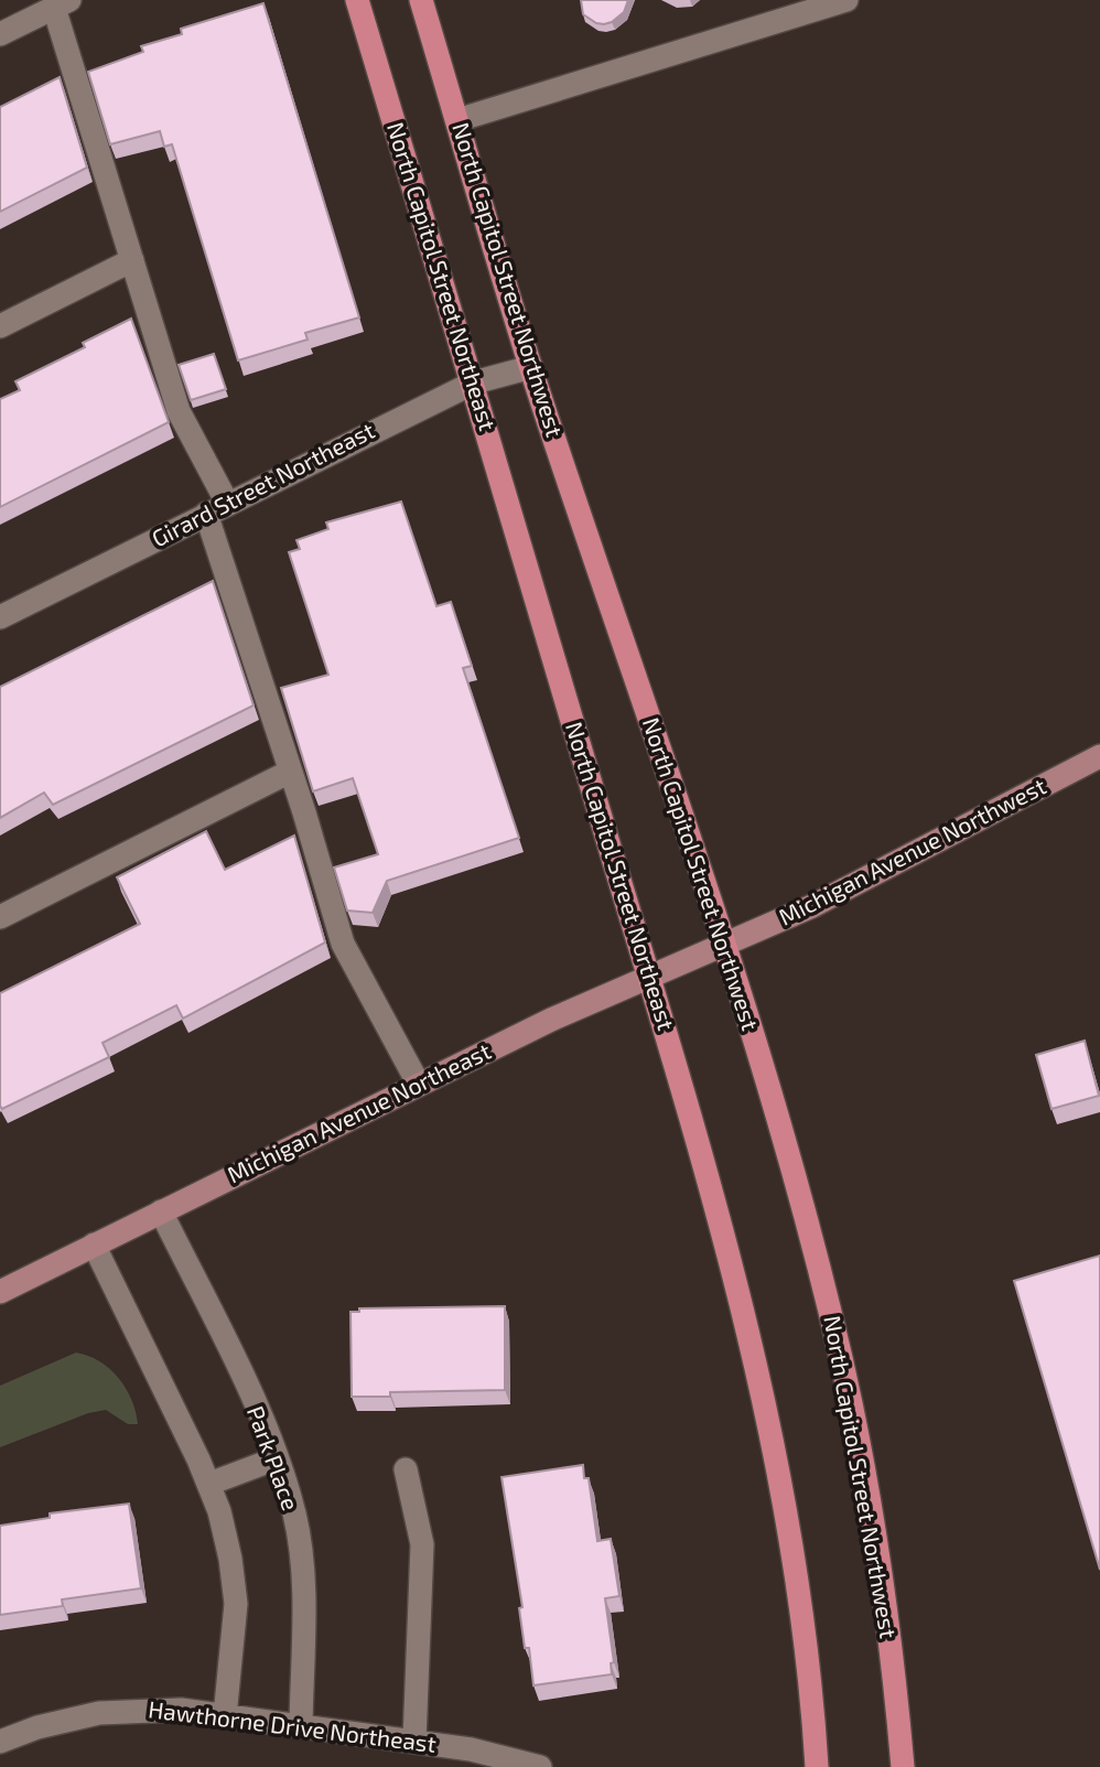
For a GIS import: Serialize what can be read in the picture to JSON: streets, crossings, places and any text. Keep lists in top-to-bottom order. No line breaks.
{"streets":{"main road":["North Capitol Street Northeast","North Capitol Street Northwest","Michigan Avenue Northwest","Michigan Avenue Northeast"],"street":["Girard Street Northeast","Park Place","Hawthorne Drive Northeast"]},"crossings":[["North Capitol Street Northeast","Girard Street Northeast"],["North Capitol Street Northeast","Michigan Avenue Northeast"],["North Capitol Street Northwest","Girard Street Northeast"],["North Capitol Street Northwest","Michigan Avenue Northwest"],["North Capitol Street Northwest","Michigan Avenue Northeast"],["Michigan Avenue Northwest","Michigan Avenue Northeast"],["Michigan Avenue Northeast","Park Place"],["Park Place","Hawthorne Drive Northeast"]]}
